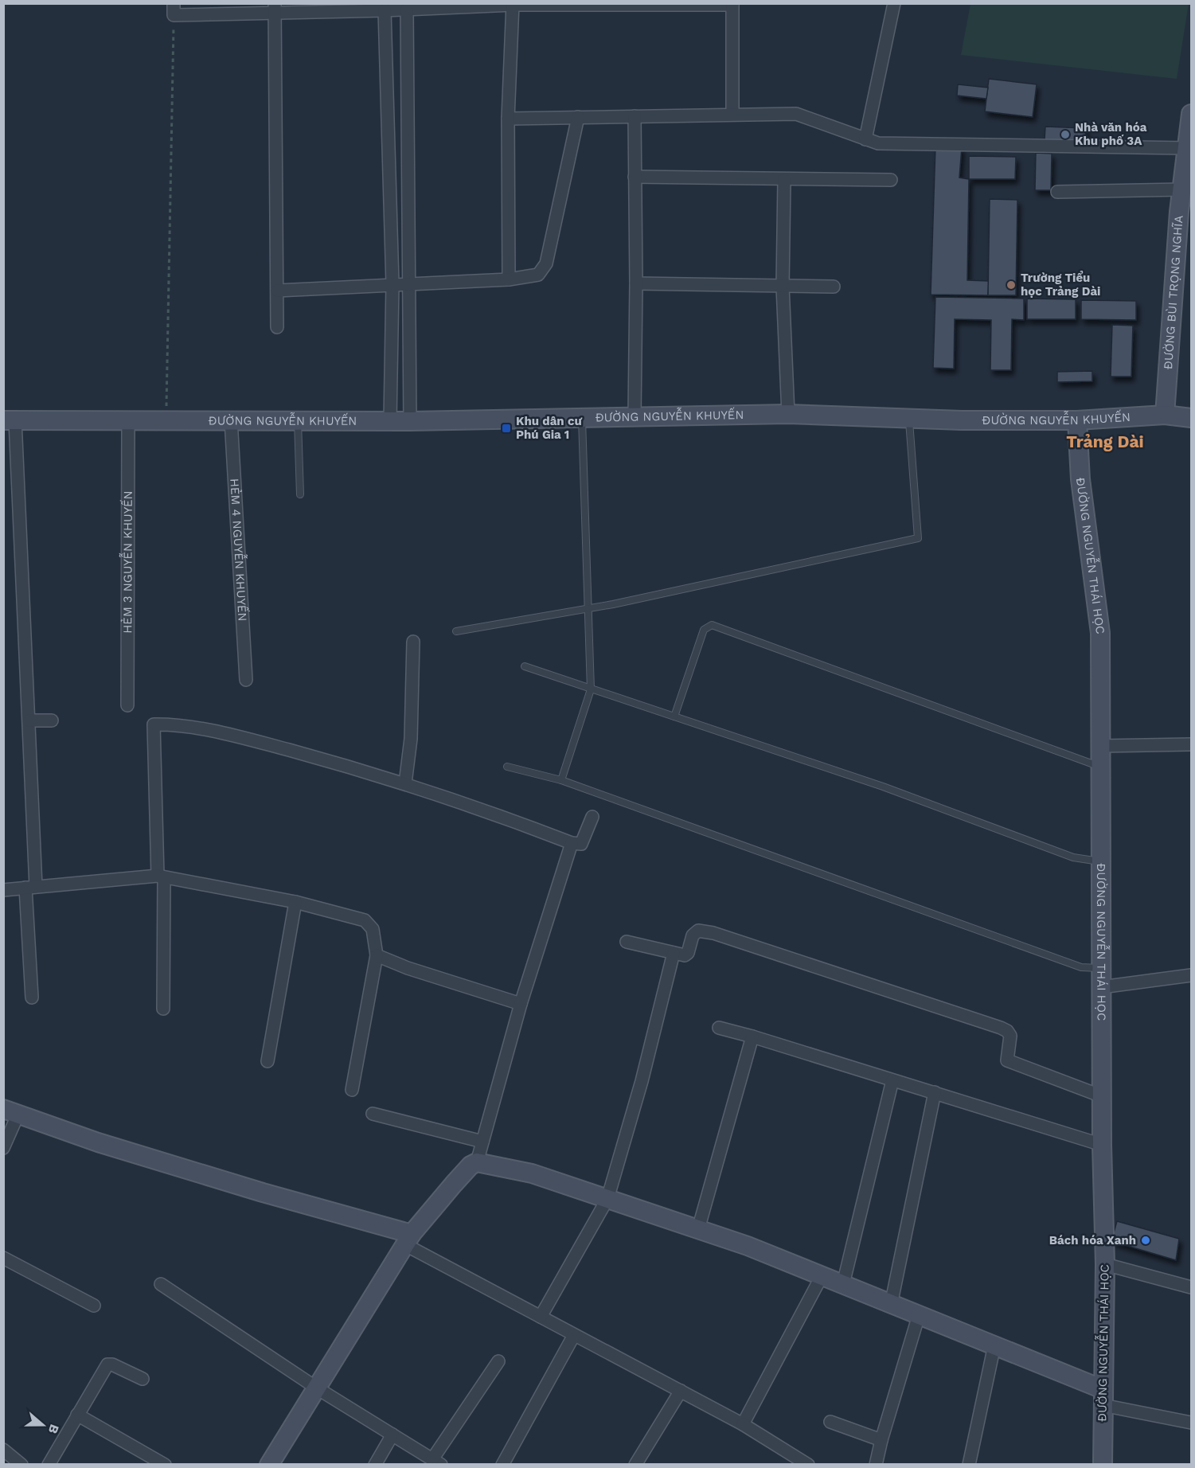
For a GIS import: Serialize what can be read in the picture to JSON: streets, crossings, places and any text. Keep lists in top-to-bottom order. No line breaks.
{"streets":{"street":["ĐƯỜNG BÙI TRỌNG NGHĨA","ĐƯỜNG NGUYỄN KHUYẾN","HẺM 4 NGUYỄN KHUYẾN","ĐƯỜNG NGUYỄN THÁI HỌC","HẺM 3 NGUYỄN KHUYẾN"]},"crossings":[["ĐƯỜNG BÙI TRỌNG NGHĨA","ĐƯỜNG NGUYỄN KHUYẾN"],["ĐƯỜNG NGUYỄN KHUYẾN","HẺM 4 NGUYỄN KHUYẾN"],["ĐƯỜNG NGUYỄN KHUYẾN","ĐƯỜNG NGUYỄN THÁI HỌC"],["ĐƯỜNG NGUYỄN KHUYẾN","HẺM 3 NGUYỄN KHUYẾN"]],"districts":["Trảng Dài"],"places":{"other":["Nhà văn hóa Khu phố 3A","Trường Tiểu học Trảng Dài","Bách hóa Xanh"],"transit":["Khu dân cư Phú Gia 1"]},"north":"right"}
